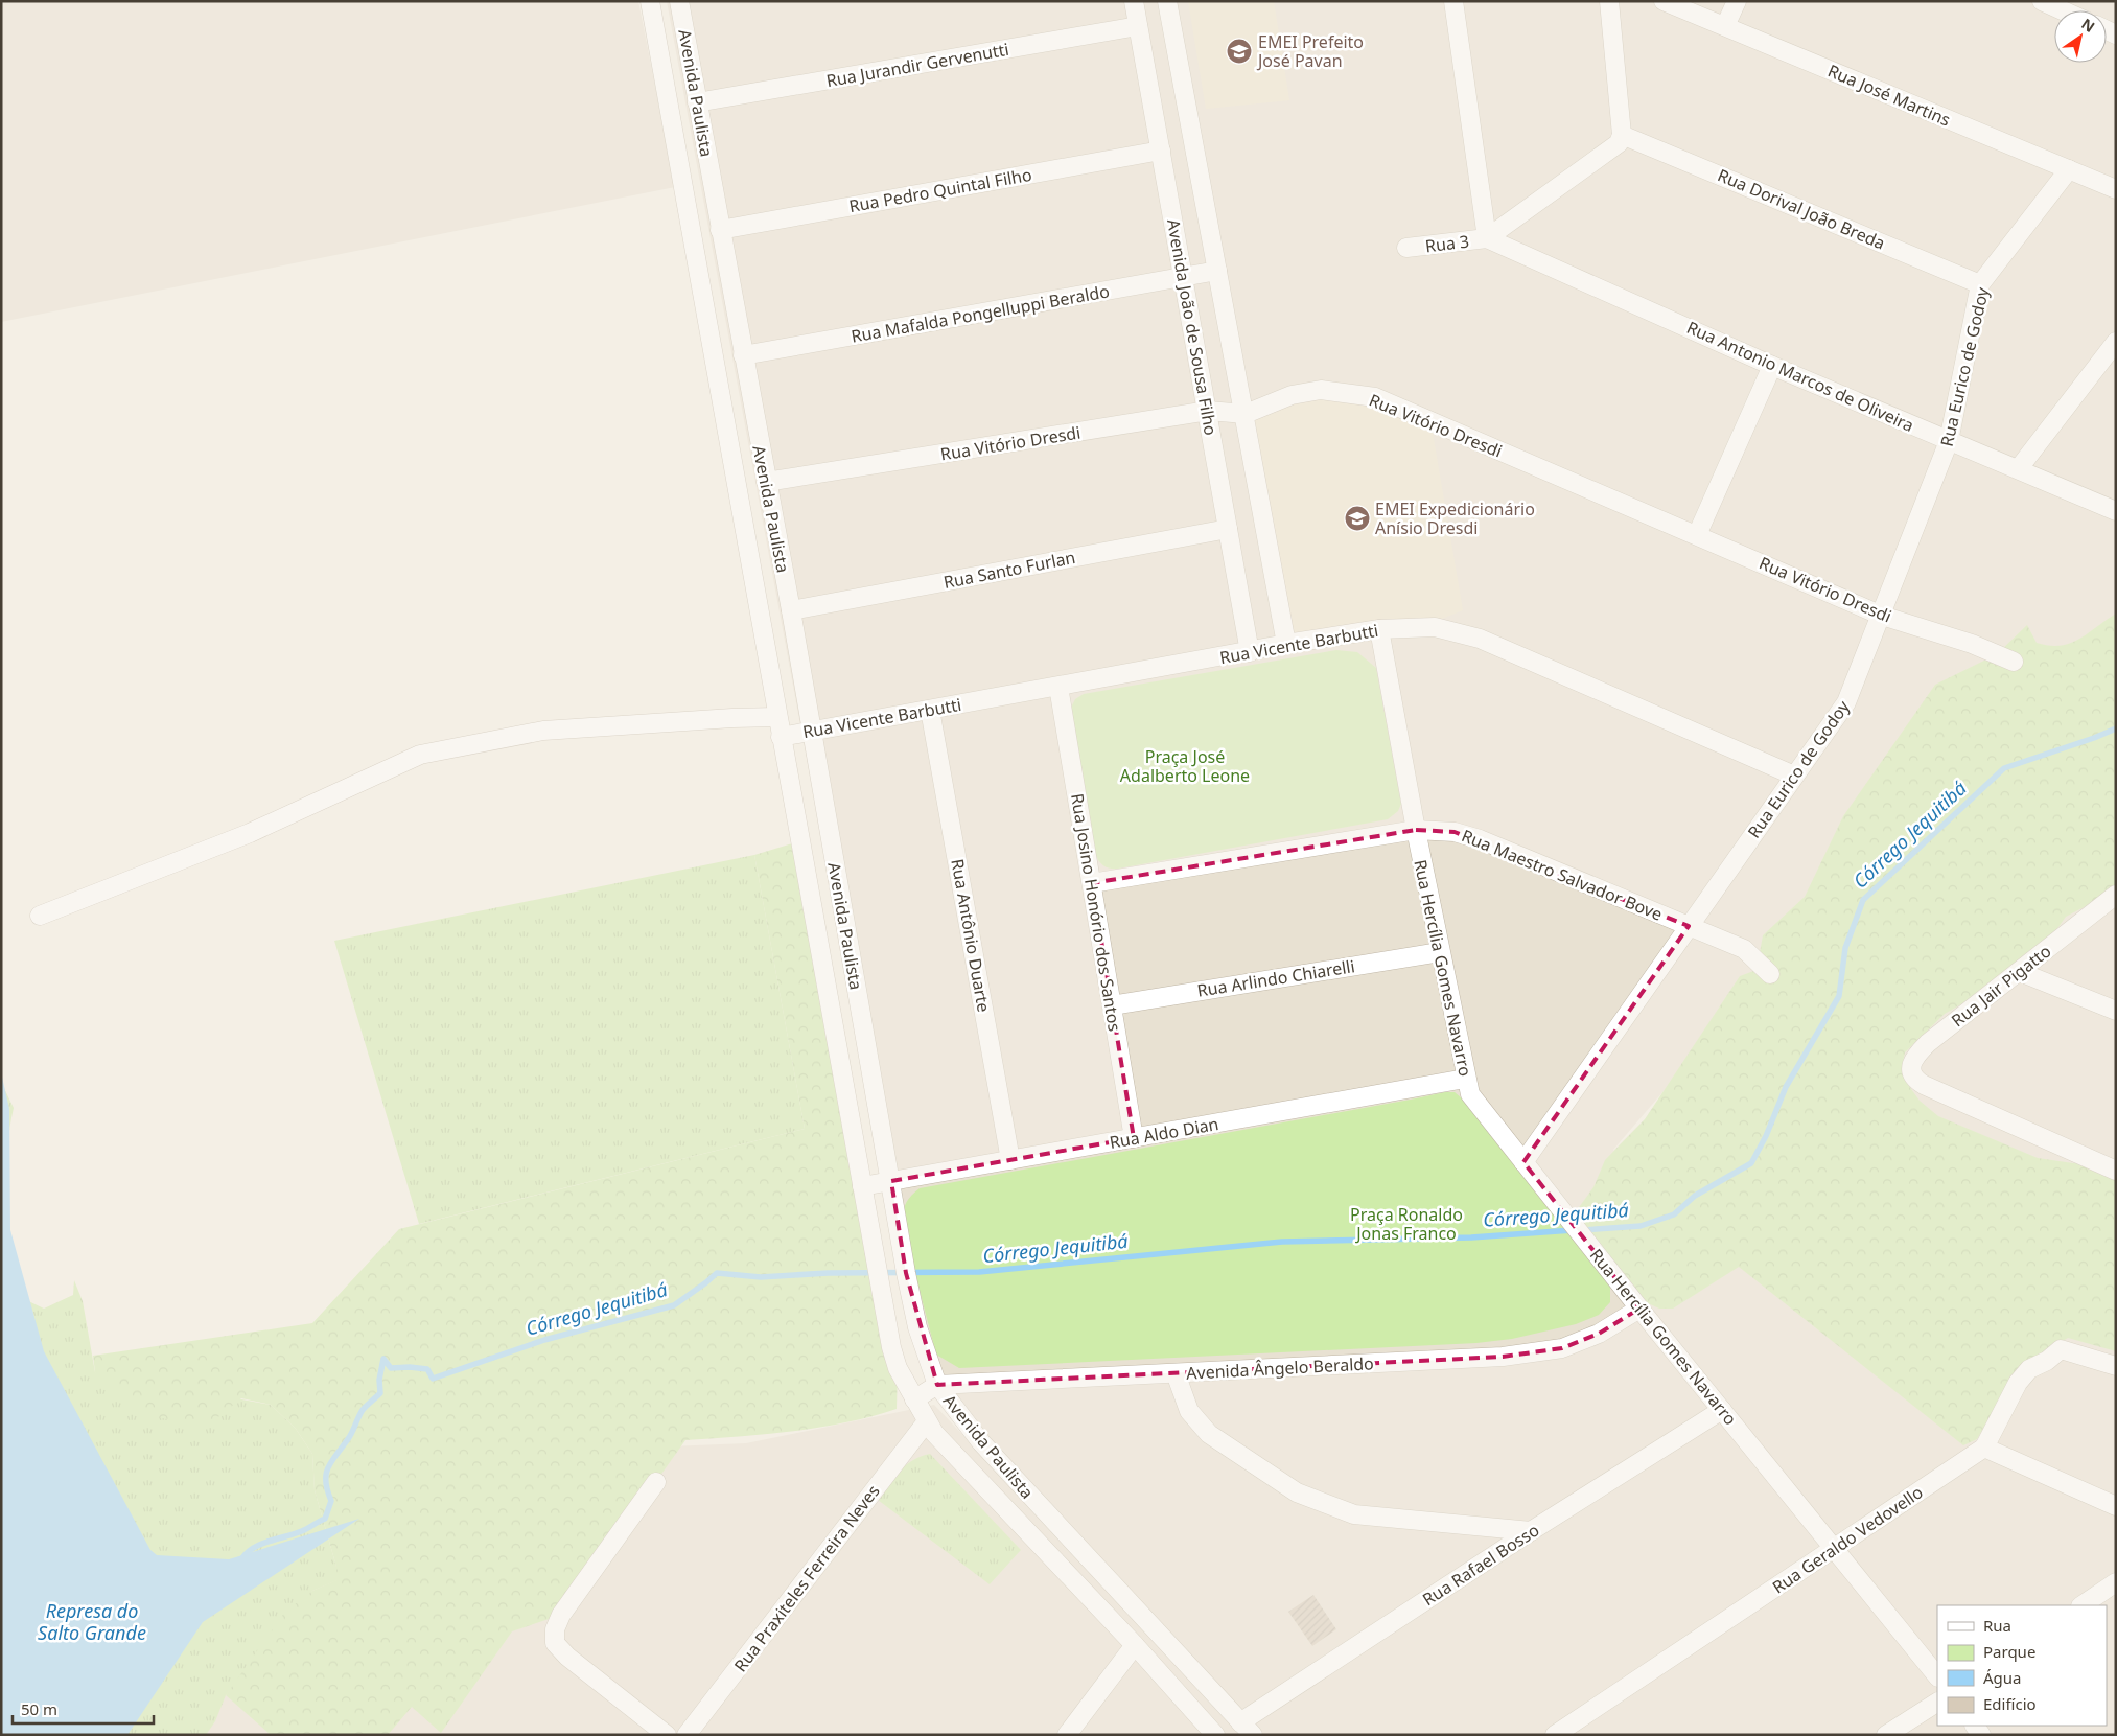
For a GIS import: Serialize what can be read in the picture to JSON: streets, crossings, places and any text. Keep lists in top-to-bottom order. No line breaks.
{"streets":{"street":["Rua Jurandir Gervenutti","Avenida Paulista","Rua José Martins","Rua Pedro Quintal Filho","Rua Dorival João Breda","Rua 3","Rua Mafalda Pongelluppi Beraldo","Avenida João de Sousa Filho","Rua Eurico de Godoy","Rua Antonio Marcos de Oliveira","Rua Vitório Dresdi","Rua Santo Furlan","Rua Vicente Barbutti","Rua Maestro Salvador Bove","Rua Josino Honório dos Santos","Rua Antônio Duarte","Rua Hercília Gomes Navarro","Rua Arlindo Chiarelli","Rua Jair Pigatto","Rua Aldo Dian","Avenida Ângelo Beraldo","Rua Geraldo Vedovello","Rua Rafael Bosso","Rua Praxiteles Ferreira Neves"]},"crossings":[["Rua Jurandir Gervenutti","Avenida Paulista"],["Rua Jurandir Gervenutti","Avenida João de Sousa Filho"],["Avenida Paulista","Rua Pedro Quintal Filho"],["Avenida Paulista","Rua Mafalda Pongelluppi Beraldo"],["Avenida Paulista","Rua Vitório Dresdi"],["Avenida Paulista","Rua Santo Furlan"],["Avenida Paulista","Rua Vicente Barbutti"],["Avenida Paulista","Rua Aldo Dian"],["Avenida Paulista","Avenida Ângelo Beraldo"],["Avenida Paulista","Rua Rafael Bosso"],["Avenida Paulista","Rua Praxiteles Ferreira Neves"],["Rua José Martins","Rua Eurico de Godoy"],["Rua Pedro Quintal Filho","Avenida João de Sousa Filho"],["Rua Dorival João Breda","Rua Eurico de Godoy"],["Rua 3","Rua Antonio Marcos de Oliveira"],["Rua Mafalda Pongelluppi Beraldo","Avenida João de Sousa Filho"],["Avenida João de Sousa Filho","Rua Vitório Dresdi"],["Avenida João de Sousa Filho","Rua Santo Furlan"],["Avenida João de Sousa Filho","Rua Vicente Barbutti"],["Rua Eurico de Godoy","Rua Antonio Marcos de Oliveira"],["Rua Eurico de Godoy","Rua Vitório Dresdi"],["Rua Eurico de Godoy","Rua Vicente Barbutti"],["Rua Eurico de Godoy","Rua Maestro Salvador Bove"],["Rua Eurico de Godoy","Rua Hercília Gomes Navarro"],["Rua Vicente Barbutti","Rua Josino Honório dos Santos"],["Rua Vicente Barbutti","Rua Antônio Duarte"],["Rua Vicente Barbutti","Rua Hercília Gomes Navarro"],["Rua Maestro Salvador Bove","Rua Josino Honório dos Santos"],["Rua Maestro Salvador Bove","Rua Hercília Gomes Navarro"],["Rua Josino Honório dos Santos","Rua Arlindo Chiarelli"],["Rua Josino Honório dos Santos","Rua Aldo Dian"],["Rua Antônio Duarte","Rua Aldo Dian"],["Rua Hercília Gomes Navarro","Rua Arlindo Chiarelli"],["Rua Hercília Gomes Navarro","Rua Aldo Dian"],["Rua Hercília Gomes Navarro","Avenida Ângelo Beraldo"],["Rua Hercília Gomes Navarro","Rua Geraldo Vedovello"],["Rua Hercília Gomes Navarro","Rua Rafael Bosso"]],"water":["Córrego Jequitibá","Represa do Salto Grande"],"parks":["Praça José Adalberto Leone","Praça Ronaldo Jonas Franco"],"places":{"school or university":["EMEI Prefeito José Pavan","EMEI Expedicionário Anísio Dresdi"]},"legend":["Rua","Parque","Água","Edifício"],"scale_bar":"50 m","north":"top right"}
